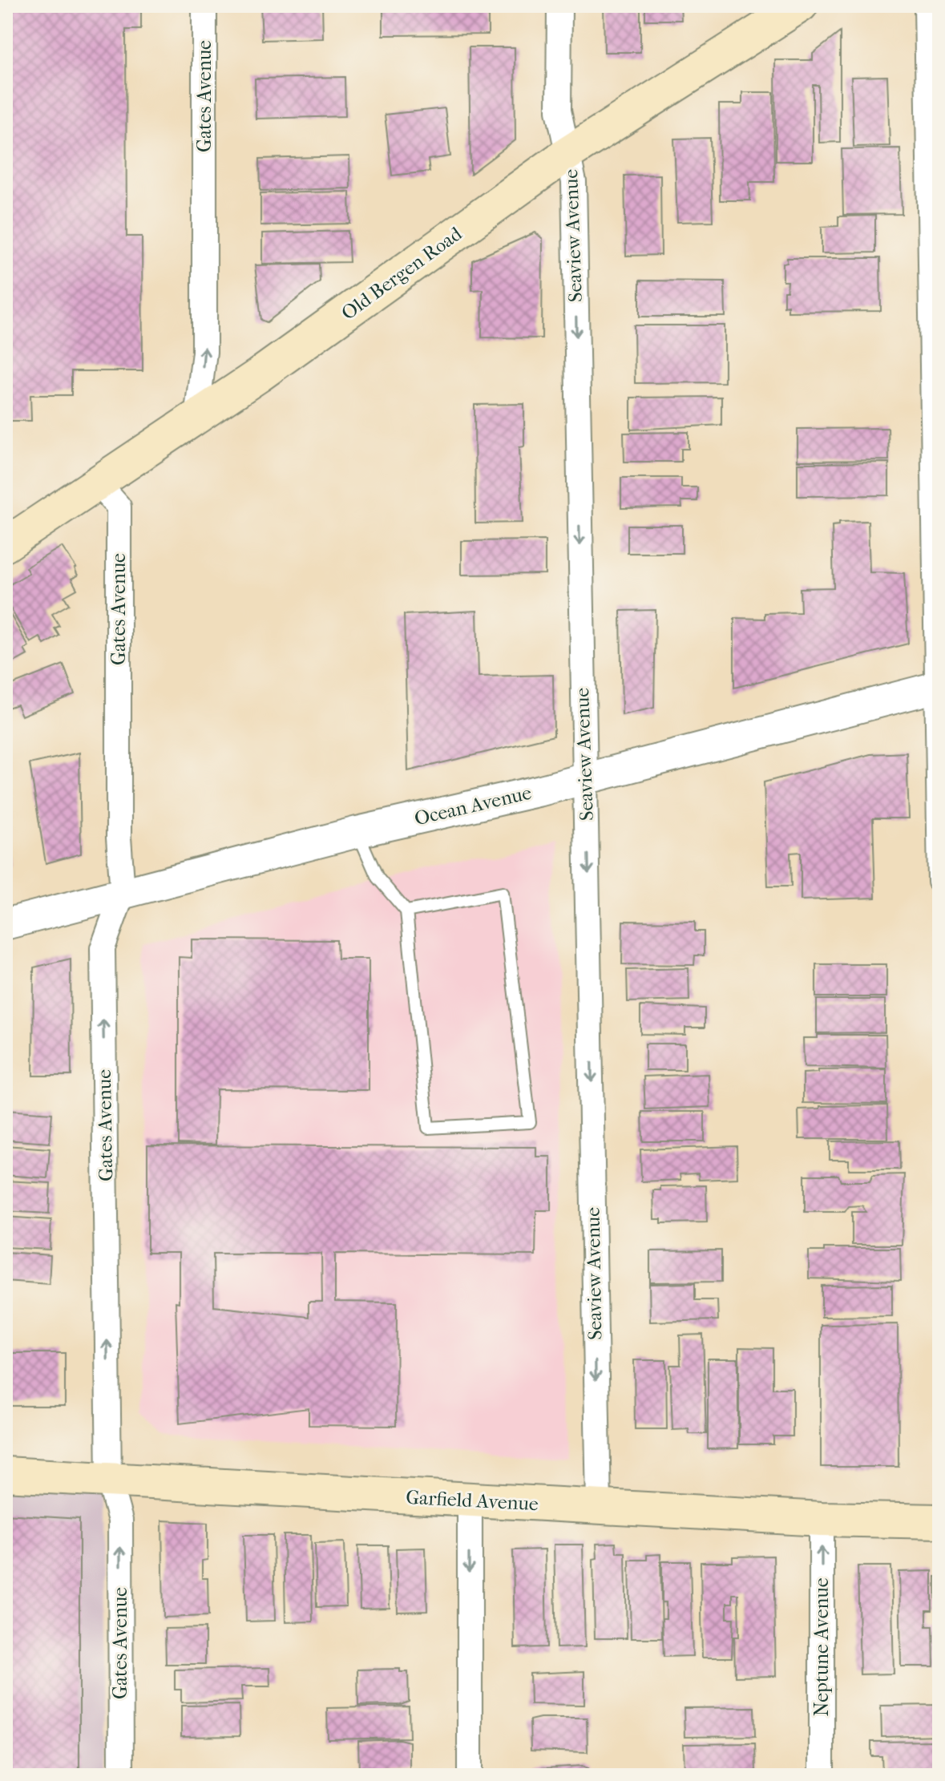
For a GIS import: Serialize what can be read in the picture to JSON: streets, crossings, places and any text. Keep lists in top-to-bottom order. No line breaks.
{"streets":{"main road":["Old Bergen Road","Garfield Avenue"],"street":["Gates Avenue","Seaview Avenue","Ocean Avenue","Neptune Avenue"]},"crossings":[["Gates Avenue","Old Bergen Road"],["Gates Avenue","Ocean Avenue"],["Gates Avenue","Garfield Avenue"],["Seaview Avenue","Old Bergen Road"],["Seaview Avenue","Ocean Avenue"],["Seaview Avenue","Garfield Avenue"],["Garfield Avenue","Neptune Avenue"]],"one_way":["Gates Avenue","Seaview Avenue","Neptune Avenue"]}
